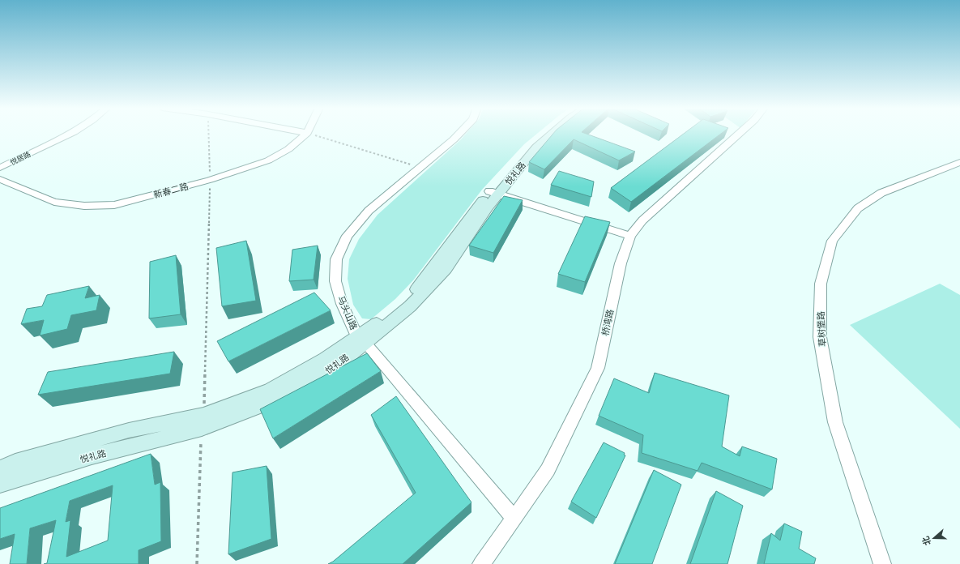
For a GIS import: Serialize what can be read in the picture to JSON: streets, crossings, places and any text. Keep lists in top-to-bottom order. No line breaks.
{"streets":{"main road":["悦礼路"],"street":["悦居路","新春二路","马头山路","桥湾路","草树堡路"]},"crossings":[["悦礼路","马头山路"],["马头山路","桥湾路"]],"north":"left"}
